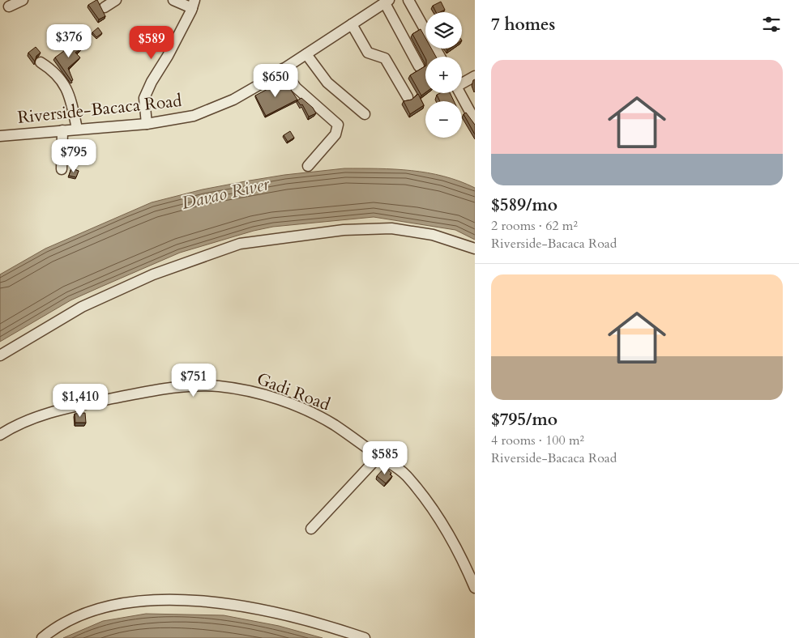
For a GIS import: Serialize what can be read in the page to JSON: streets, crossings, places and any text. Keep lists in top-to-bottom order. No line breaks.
{"streets":{"street":["Riverside-Bacaca Road","Gadi Road"]},"water":["Davao River"],"page":{"heading":"7 homes","map_buttons":["+","−"],"price":["$376","$589","$650","$795","$751","$1,410","$585"],"list":[{"name":"$589/mo","note":"2 rooms · 62 m² · Riverside-Bacaca Road"},{"name":"$795/mo","note":"4 rooms · 100 m² · Riverside-Bacaca Road"}]}}
